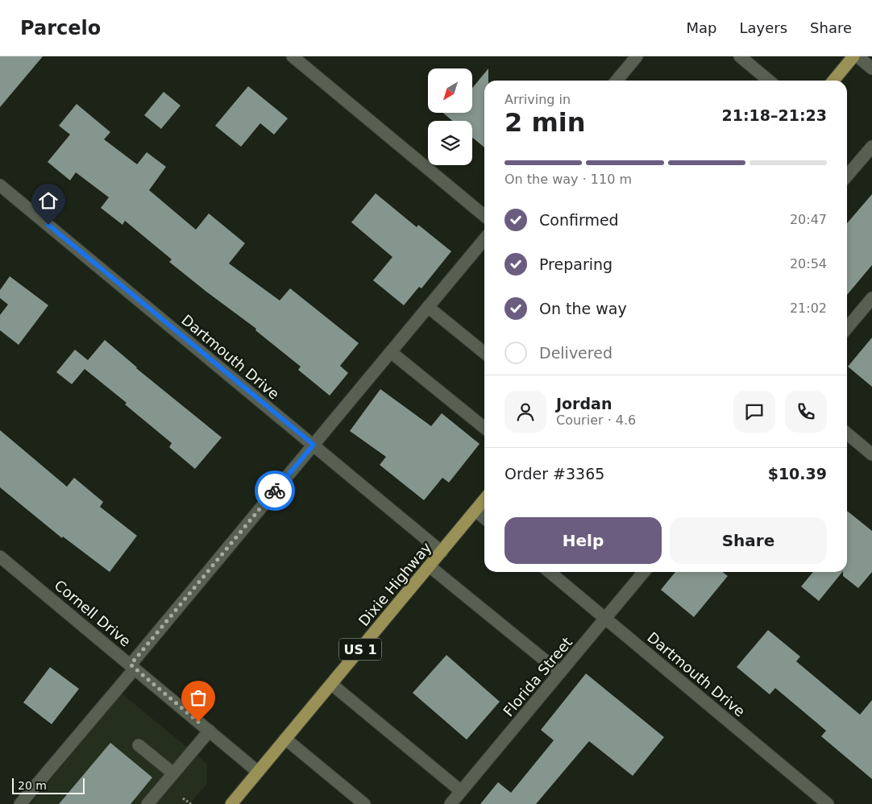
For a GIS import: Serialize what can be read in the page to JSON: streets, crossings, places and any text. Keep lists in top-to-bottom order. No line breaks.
{"streets":{"main road":["Dixie Highway","US 1"],"street":["Dartmouth Drive","Cornell Drive","Florida Street"]},"crossings":[["Dartmouth Drive","Dixie Highway"],["Dartmouth Drive","Florida Street"],["Dixie Highway","Cornell Drive"]],"scale_bar":"20 m","north":"bottom left","page":{"header":"Parcelo","nav":["Map","Layers","Share"],"heading":["2 min","Arriving in","21:18–21:23"],"panel":["Jordan","Courier · 4.6","Order #3365","$10.39"],"bar":"On the way · 110 m","list":[["Confirmed","20:47"],["Preparing","20:54"],["On the way","21:02"],"Delivered"],"buttons":["Help","Share"],"scale":"20 m"}}
